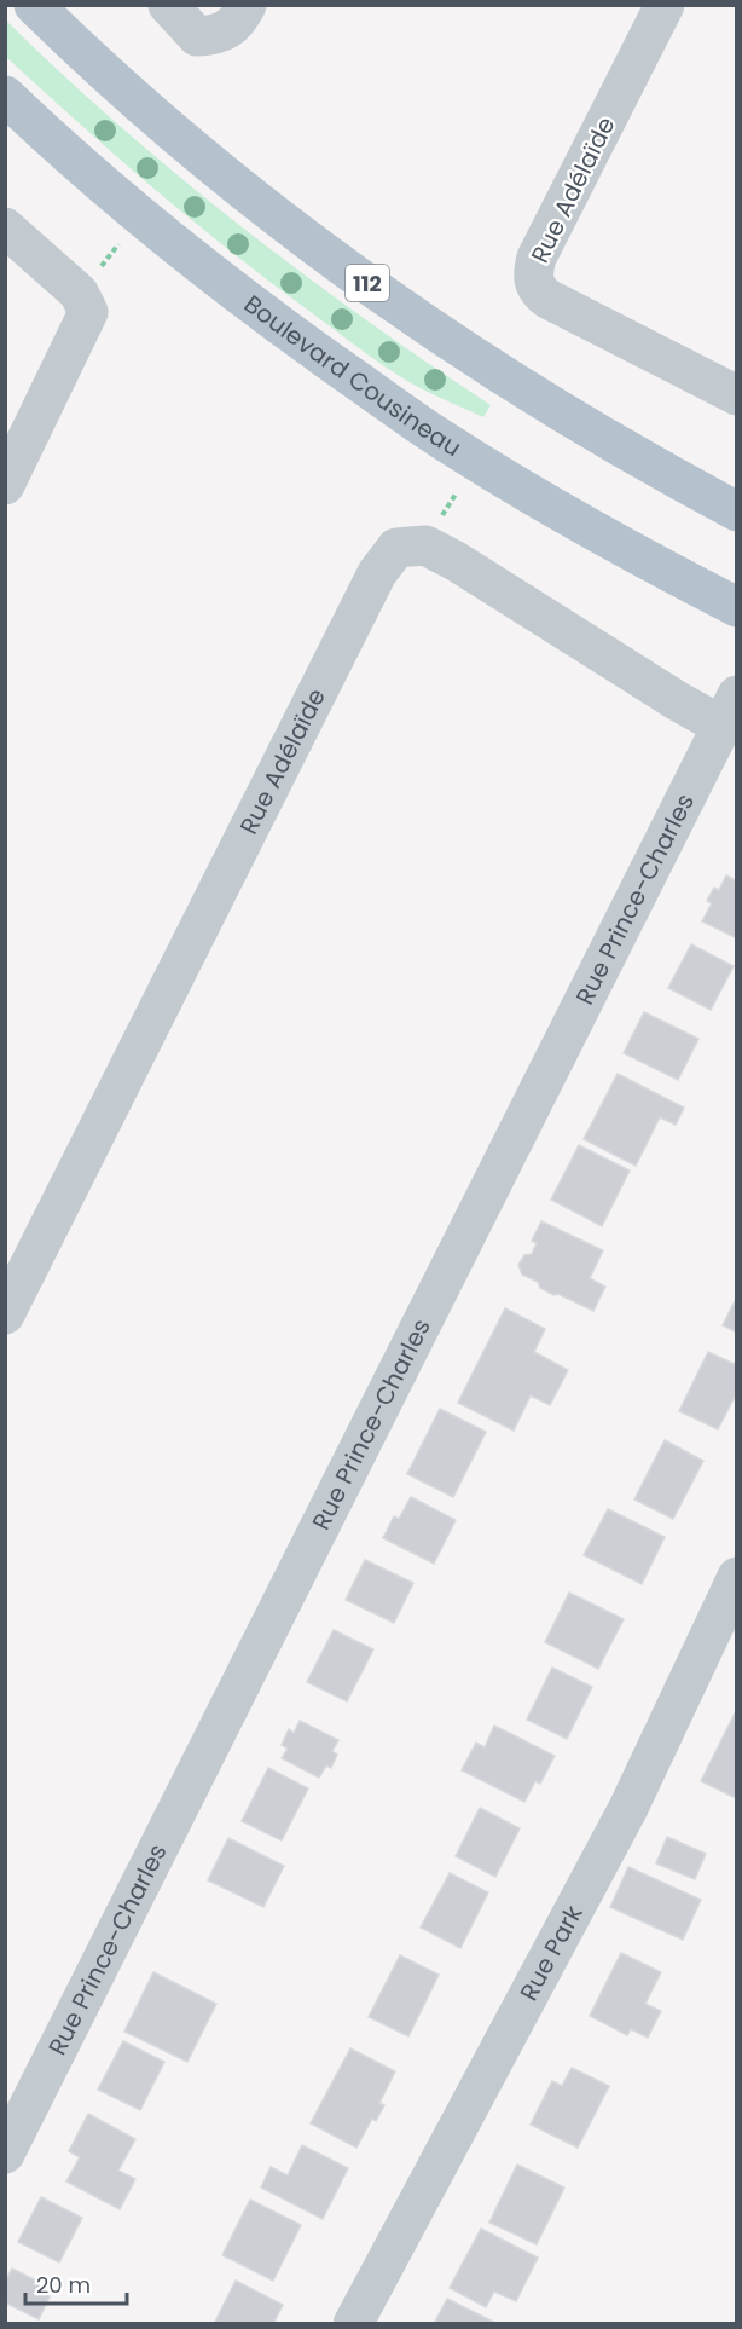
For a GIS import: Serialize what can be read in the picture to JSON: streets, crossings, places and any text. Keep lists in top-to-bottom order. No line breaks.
{"streets":{"main road":["112","Boulevard Cousineau"],"street":["Rue Adélaïde","Rue Prince-Charles","Rue Park"]},"crossings":[["Rue Adélaïde","Rue Prince-Charles"]],"scale_bar":"20 m"}
